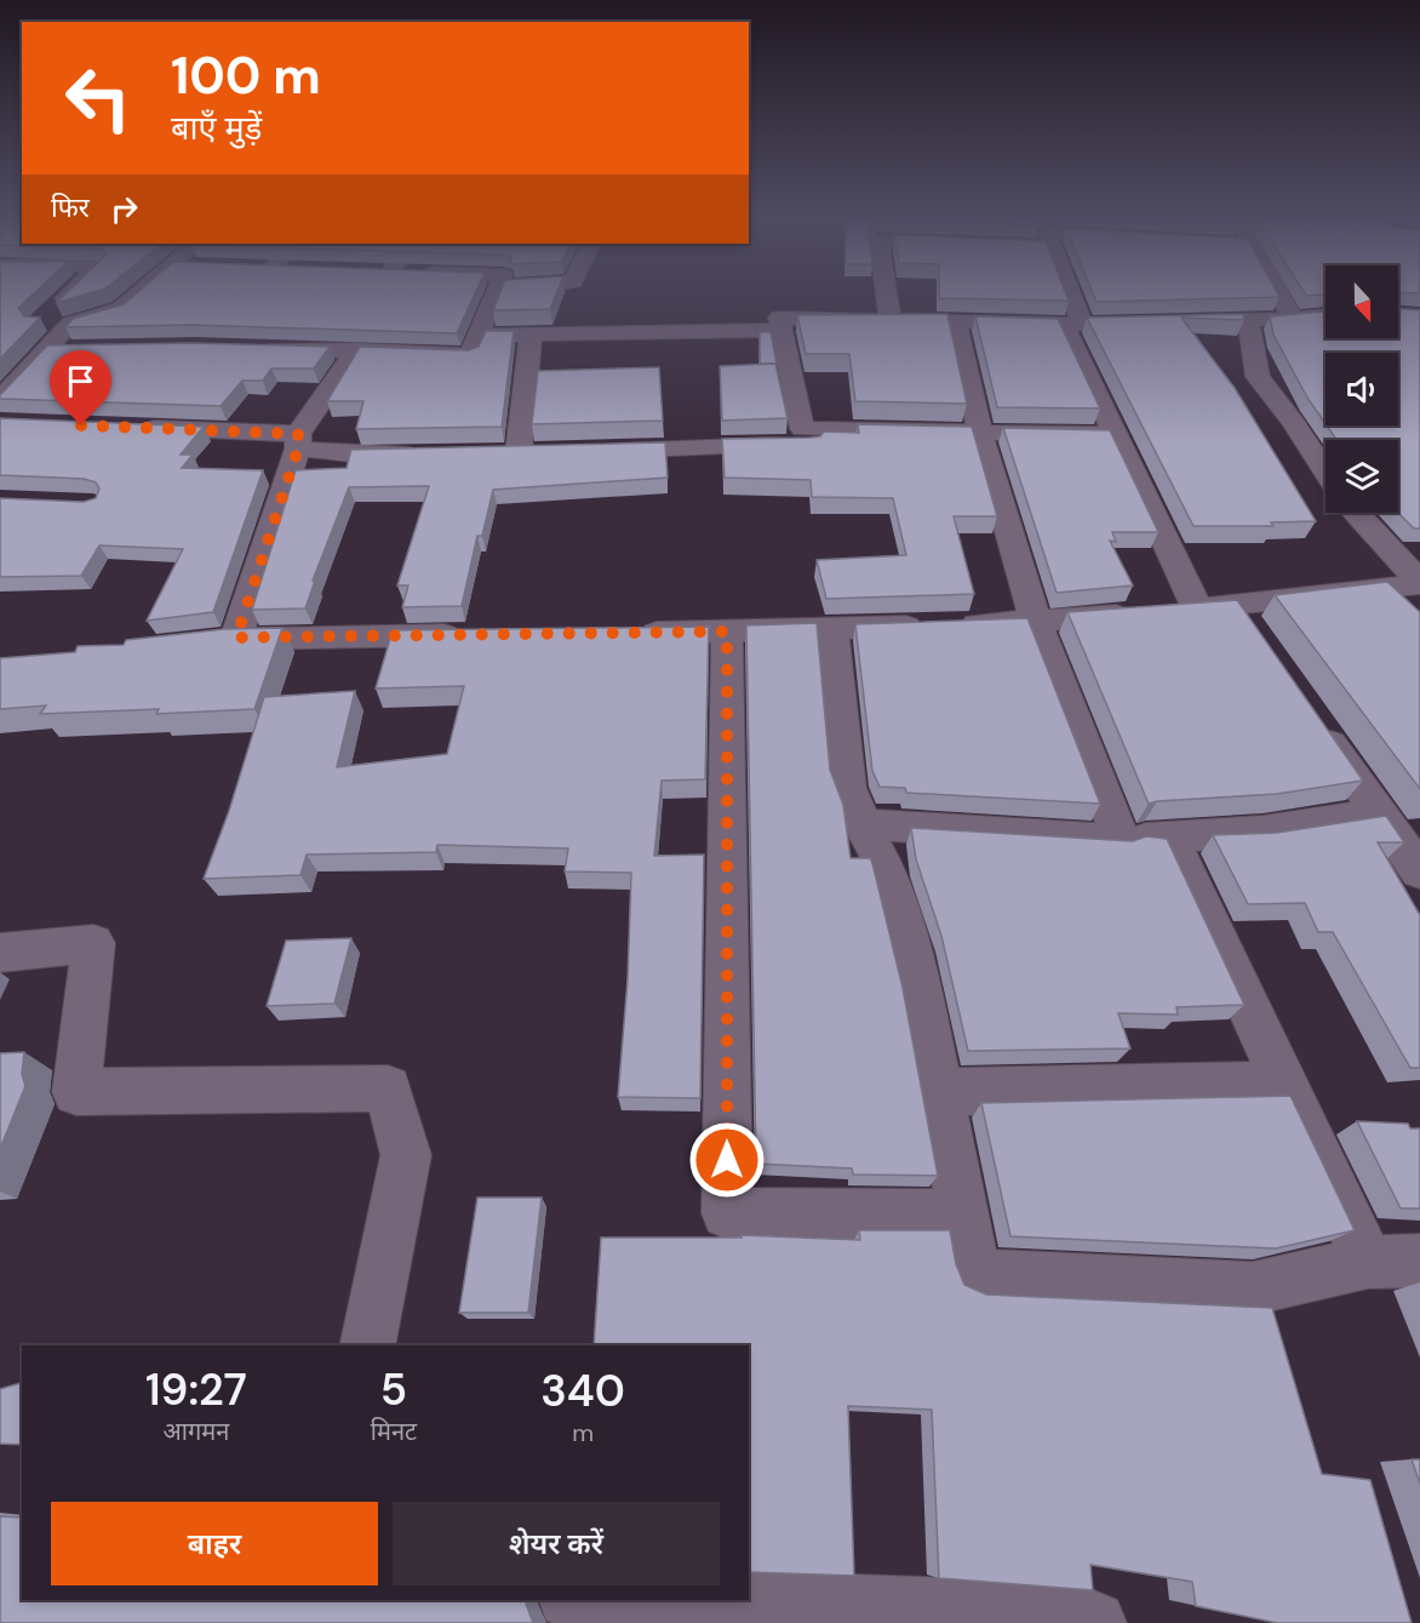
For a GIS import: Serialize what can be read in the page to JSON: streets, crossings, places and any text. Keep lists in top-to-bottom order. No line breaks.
{"north":"bottom","page":{"turn":["100 m","बाएँ मुड़ें"],"then":"फिर","eta":["19:27","आगमन","5","मिनट","340","m"],"buttons":["बाहर","शेयर करें"]}}
